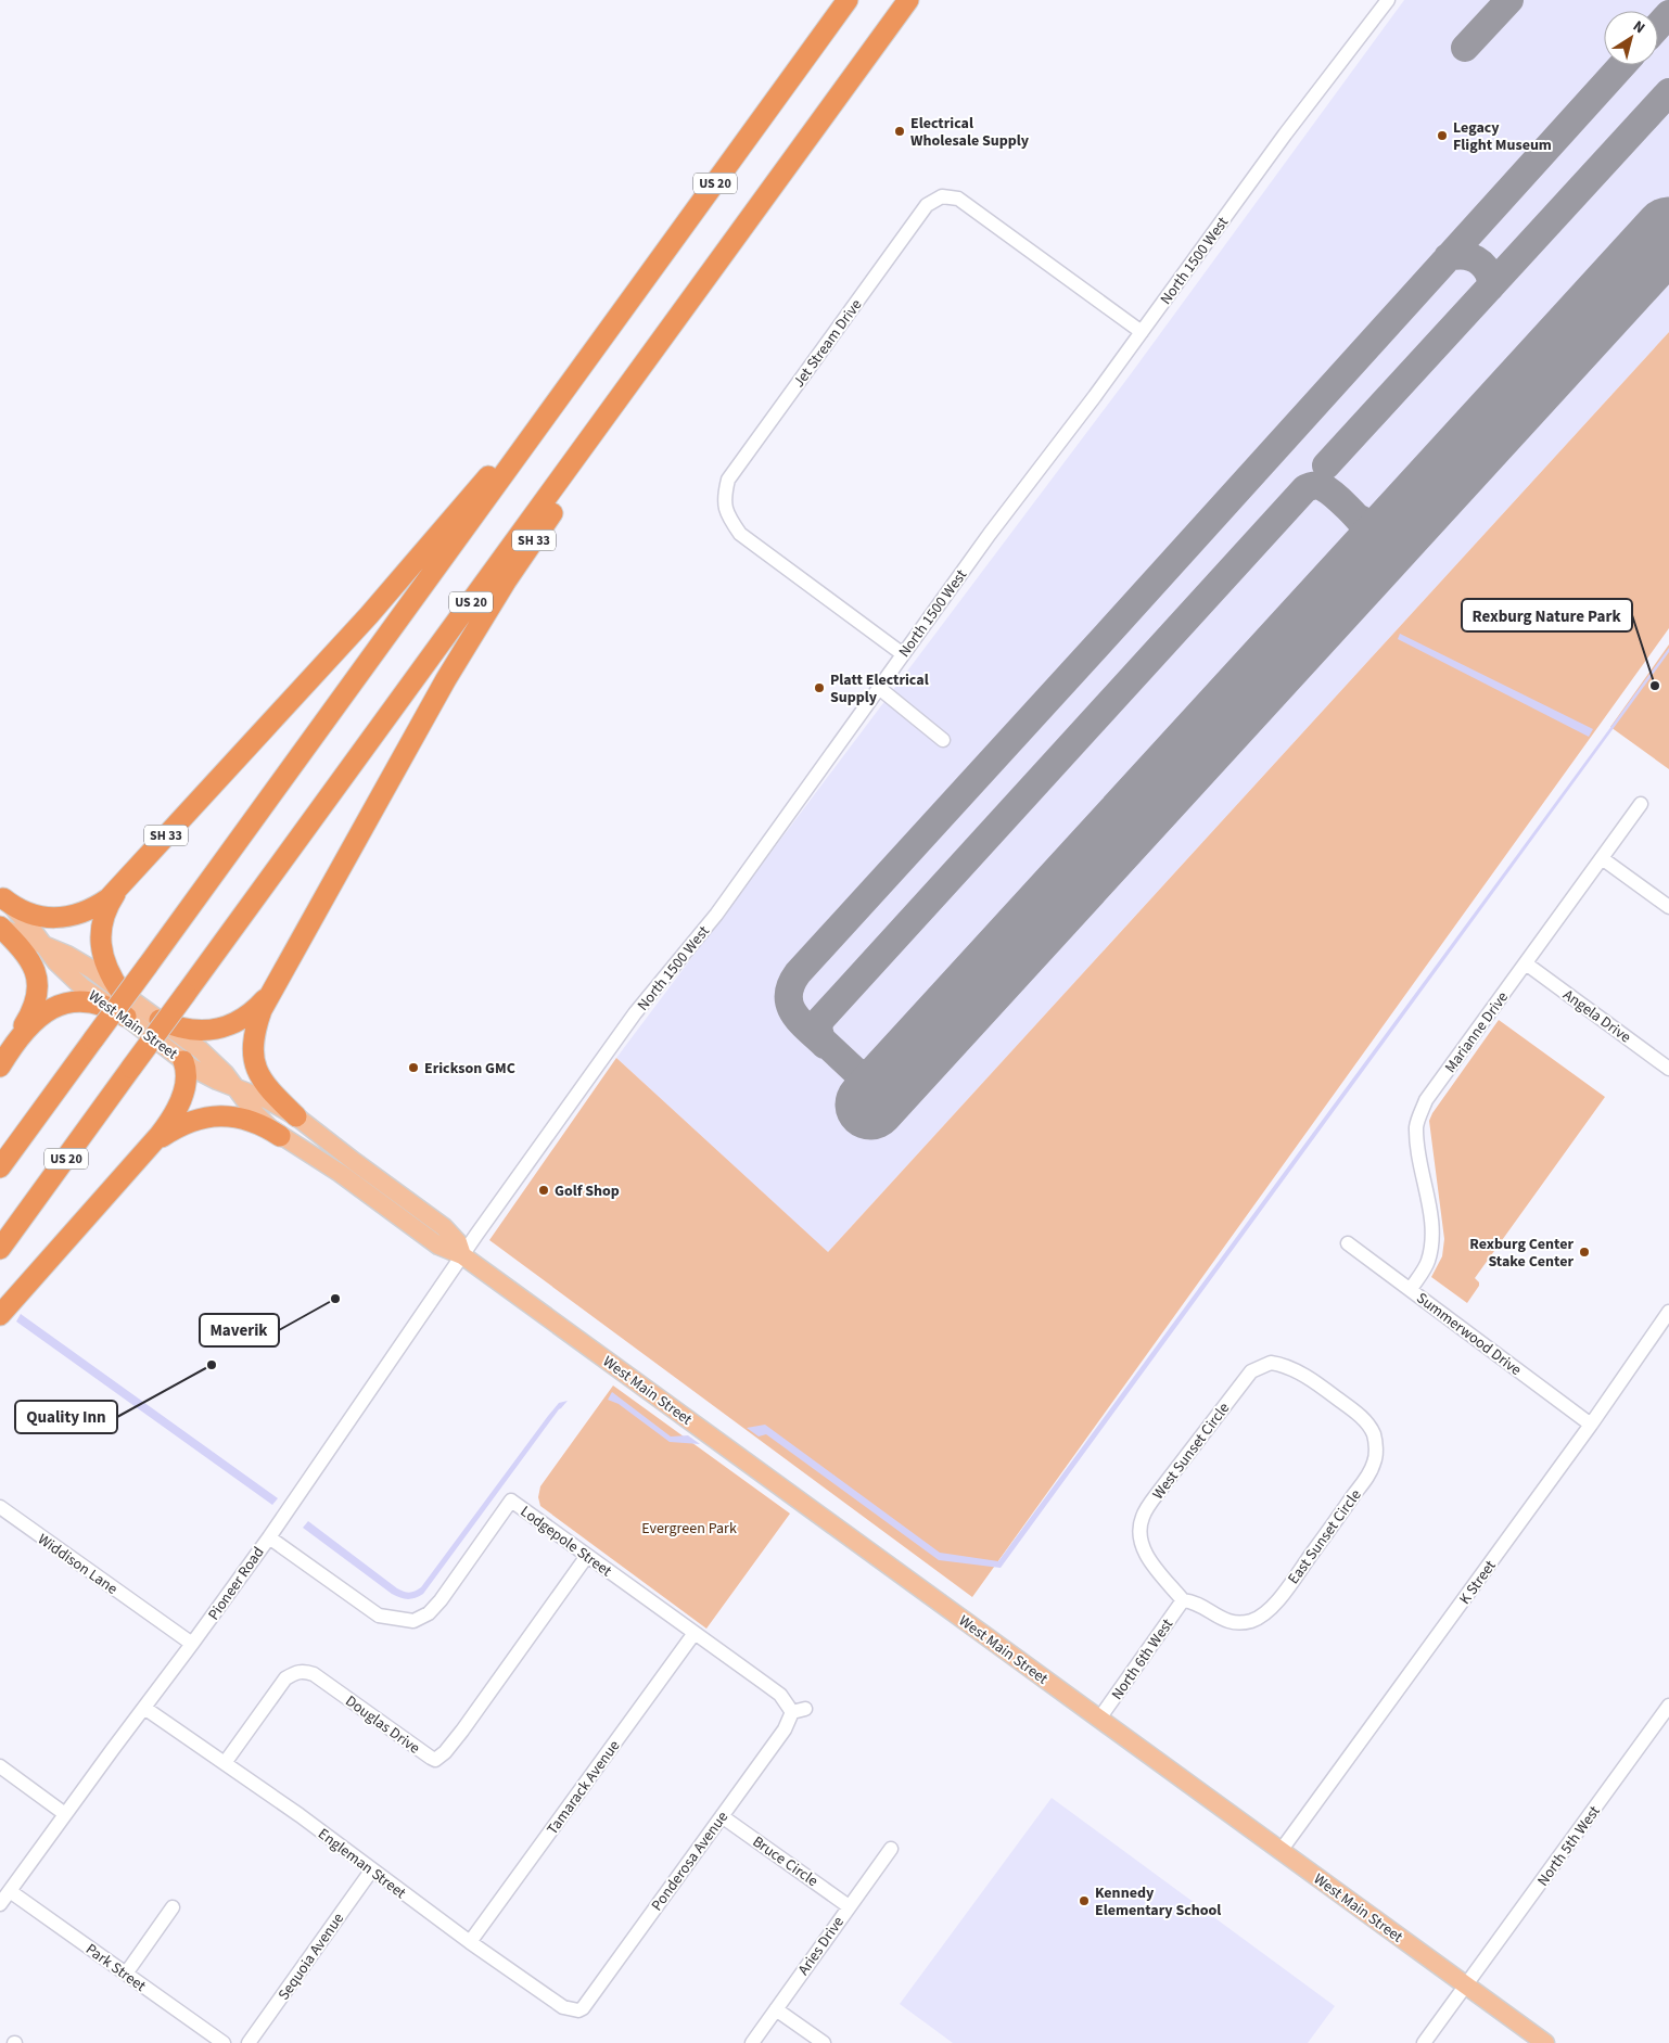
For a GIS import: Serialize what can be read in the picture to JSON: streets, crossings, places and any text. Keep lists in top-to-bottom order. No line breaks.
{"streets":{"highway":["US 20","SH 33"],"main road":["West Main Street"],"street":["North 1500 West","Jet Stream Drive","Angela Drive","Marianne Drive","Summerwood Drive","West Sunset Circle","East Sunset Circle","Lodgepole Street","Widdison Lane","K Street","Pioneer Road","North 6th West","Douglas Drive","Tamarack Avenue","North 5th West","Ponderosa Avenue","Bruce Circle","Engleman Street","Aries Drive","Sequoia Avenue","Park Street"]},"crossings":[["US 20","SH 33"],["North 1500 West","Jet Stream Drive"],["North 1500 West","West Main Street"],["North 1500 West","Pioneer Road"],["SH 33","West Main Street"],["Angela Drive","Marianne Drive"],["West Main Street","K Street"],["West Main Street","Pioneer Road"],["West Main Street","North 6th West"],["West Main Street","North 5th West"],["Marianne Drive","Summerwood Drive"],["Summerwood Drive","K Street"],["West Sunset Circle","East Sunset Circle"],["West Sunset Circle","North 6th West"],["East Sunset Circle","North 6th West"],["Lodgepole Street","Pioneer Road"],["Lodgepole Street","Douglas Drive"],["Lodgepole Street","Tamarack Avenue"],["Lodgepole Street","Ponderosa Avenue"],["Widdison Lane","Pioneer Road"],["Pioneer Road","Engleman Street"],["Pioneer Road","Park Street"],["Douglas Drive","Engleman Street"],["Tamarack Avenue","Engleman Street"],["Ponderosa Avenue","Bruce Circle"],["Ponderosa Avenue","Engleman Street"],["Bruce Circle","Aries Drive"],["Engleman Street","Sequoia Avenue"]],"parks":["Evergreen Park"],"places":["Electrical Wholesale Supply","Legacy Flight Museum","Rexburg Nature Park","Platt Electrical Supply","Erickson GMC","Golf Shop","Rexburg Center Stake Center","Maverik","Quality Inn","Kennedy Elementary School"],"north":"top right"}
